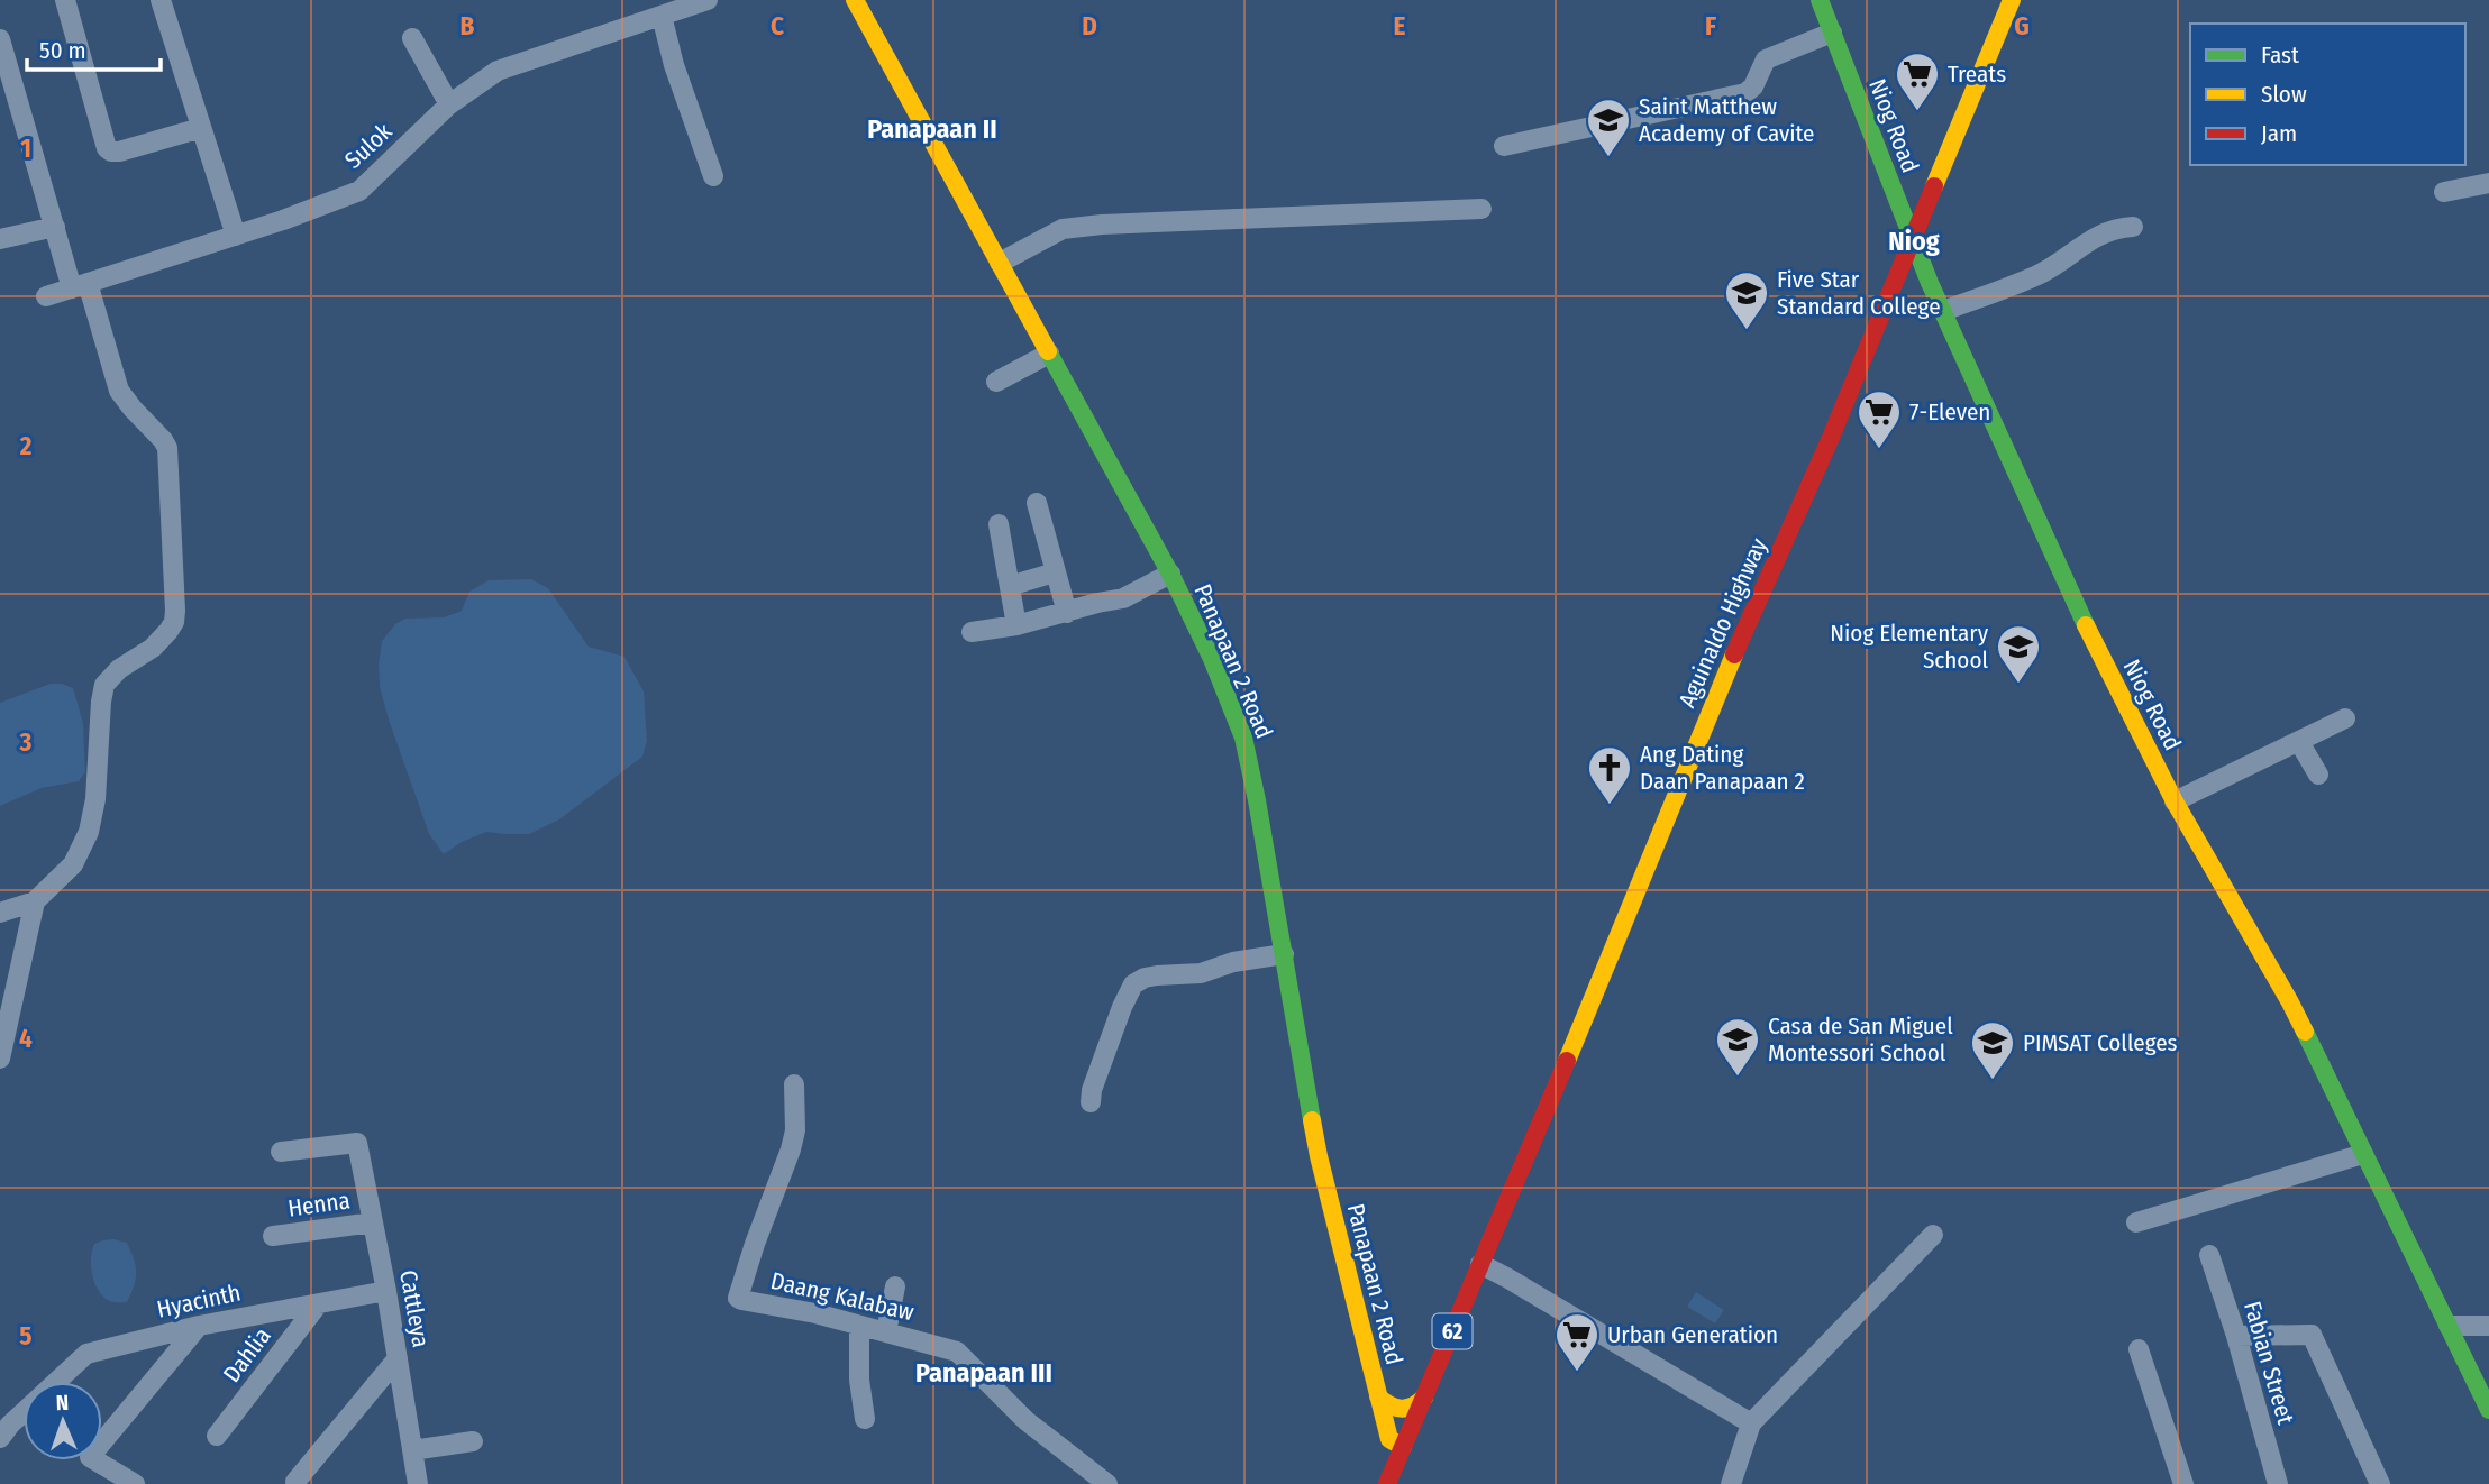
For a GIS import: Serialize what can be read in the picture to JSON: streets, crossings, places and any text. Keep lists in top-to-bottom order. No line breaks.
{"streets":{"main road":["Niog Road","Aguinaldo Highway","Panapaan 2 Road","62"],"street":["Sulok","Henna","Daang Kalabaw","Hyacinth","Cattleya","Dahlia","Fabian Street"]},"crossings":[["Niog Road","Aguinaldo Highway"],["Aguinaldo Highway","Panapaan 2 Road"],["Henna","Cattleya"],["Hyacinth","Cattleya"],["Hyacinth","Dahlia"]],"districts":["Panapaan II","Niog","Panapaan III"],"places":{"supermarket":["Treats","7-Eleven","Urban Generation"],"school or university":["Saint Matthew Academy of Cavite","Five Star Standard College","Niog Elementary School","Casa de San Miguel Montessori School","PIMSAT Colleges"],"church":["Ang Dating Daan Panapaan 2"]},"legend":["Fast","Slow","Jam"],"scale_bar":"50 m","north":"top","grid":{"columns":["B","C","D","E","F","G"],"rows":["1","2","3","4","5"]}}
